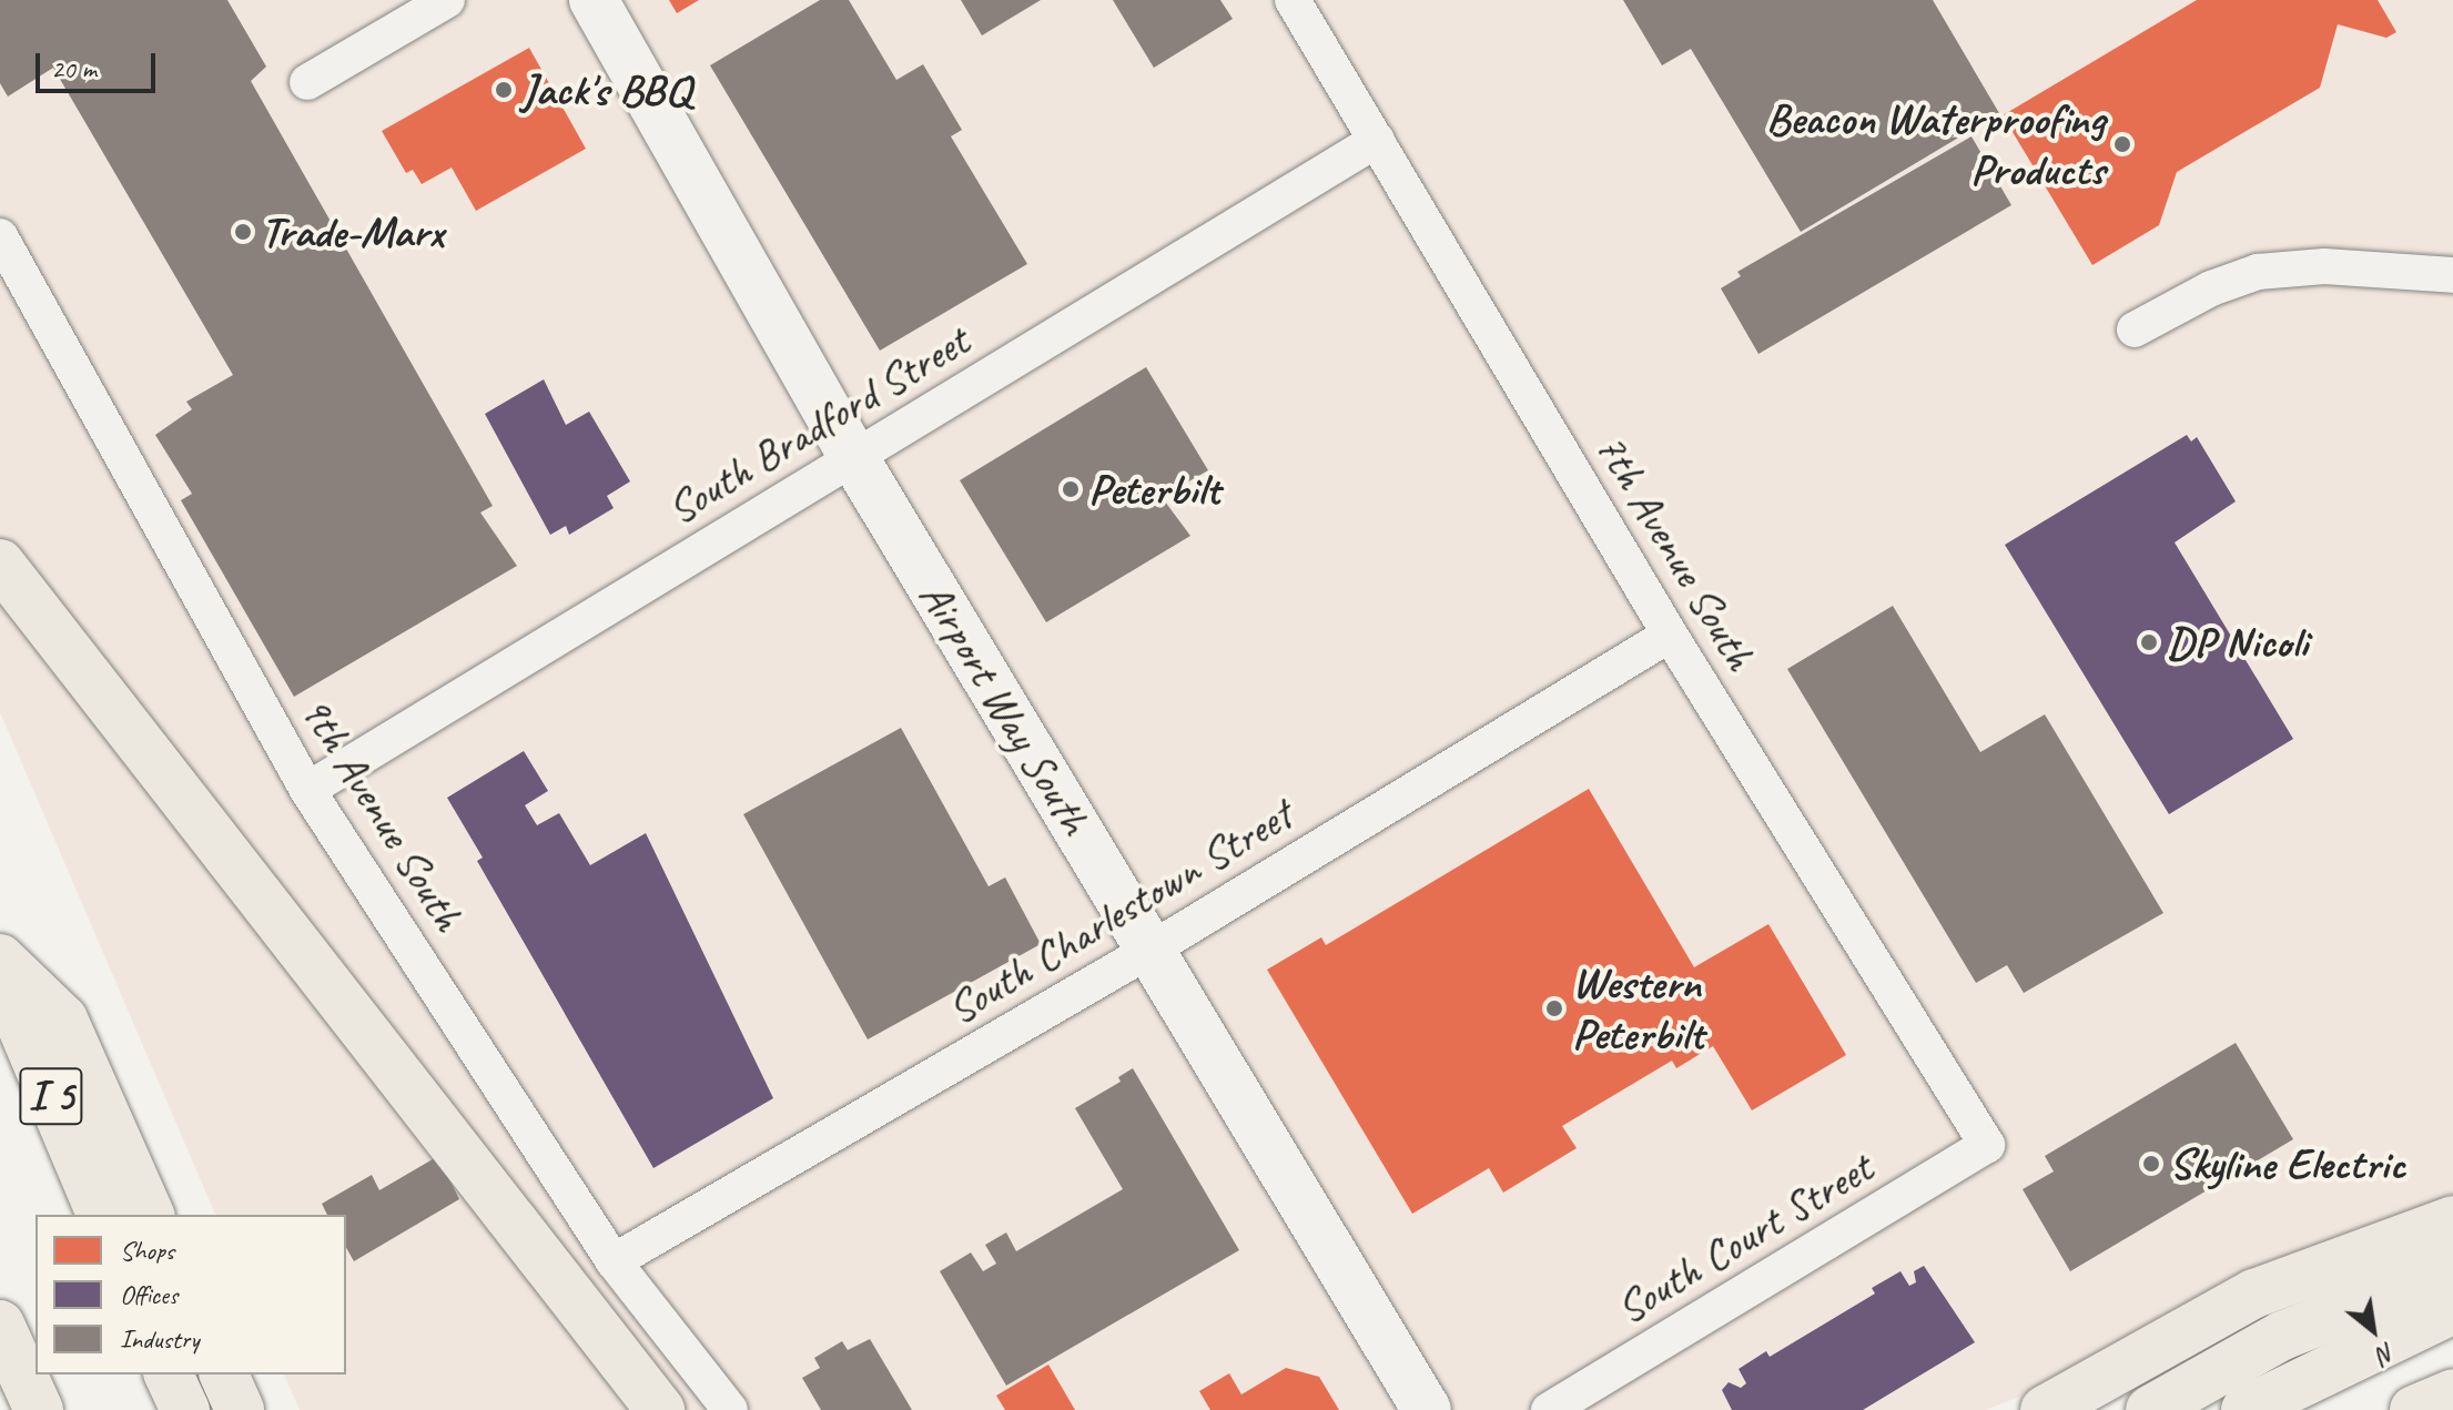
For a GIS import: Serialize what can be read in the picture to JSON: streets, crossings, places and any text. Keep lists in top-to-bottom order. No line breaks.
{"streets":{"highway":["I 5"],"main road":["Airport Way South"],"street":["South Bradford Street","7th Avenue South","9th Avenue South","South Charlestown Street","South Court Street"]},"crossings":[["South Bradford Street","7th Avenue South"],["South Bradford Street","Airport Way South"],["South Bradford Street","9th Avenue South"],["7th Avenue South","South Charlestown Street"],["7th Avenue South","South Court Street"],["Airport Way South","South Charlestown Street"],["9th Avenue South","South Charlestown Street"]],"places":["Jack's BBQ","Beacon Waterproofing Products","Trade-Marx","Peterbilt","DP Nicoli","Western Peterbilt","Skyline Electric"],"legend":["Shops","Offices","Industry"],"scale_bar":"20 m","north":"bottom right"}
